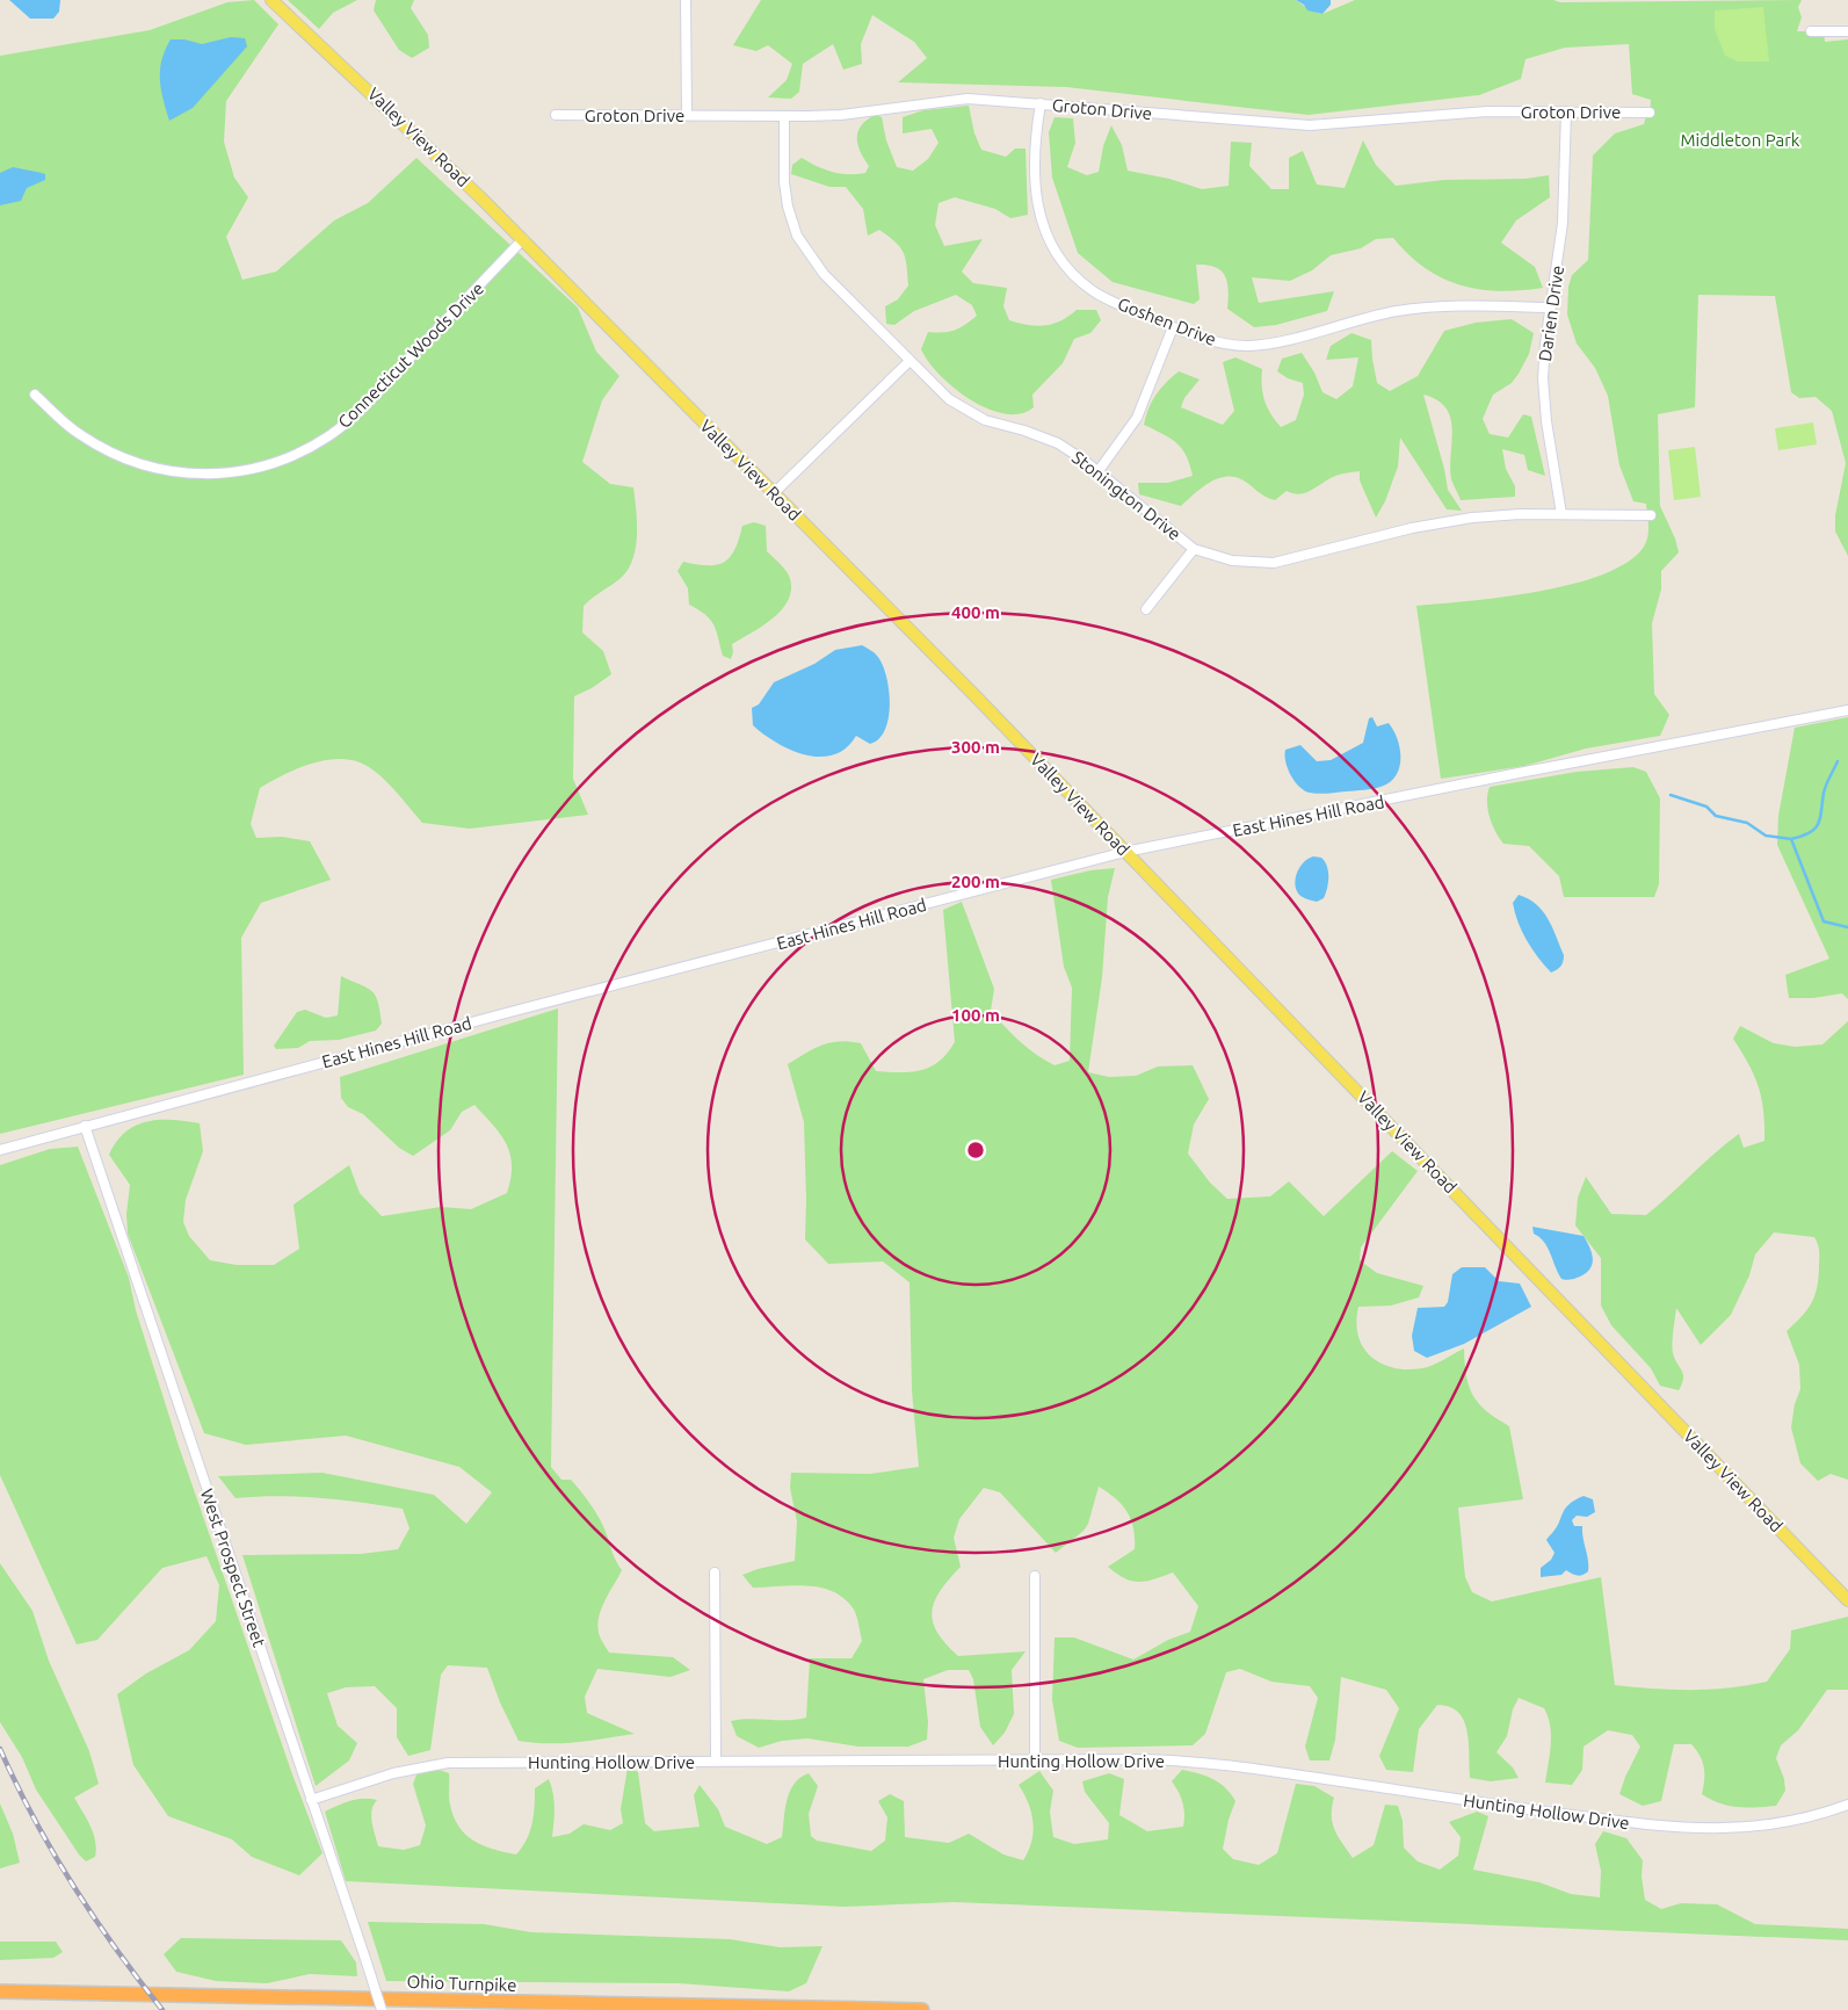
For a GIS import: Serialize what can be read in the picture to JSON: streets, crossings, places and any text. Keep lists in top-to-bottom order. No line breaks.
{"streets":{"highway":["Ohio Turnpike"],"main road":["Valley View Road"],"street":["Groton Drive","Darien Drive","Goshen Drive","Connecticut Woods Drive","Stonington Drive","East Hines Hill Road","West Prospect Street","Hunting Hollow Drive"]},"crossings":[["Groton Drive","Darien Drive"],["Groton Drive","Goshen Drive"],["Groton Drive","Stonington Drive"],["Valley View Road","Connecticut Woods Drive"],["Valley View Road","East Hines Hill Road"],["Darien Drive","Goshen Drive"],["Darien Drive","Stonington Drive"],["East Hines Hill Road","West Prospect Street"],["West Prospect Street","Hunting Hollow Drive"]],"parks":["Middleton Park"],"rings":["400 m","300 m","200 m","100 m"]}
